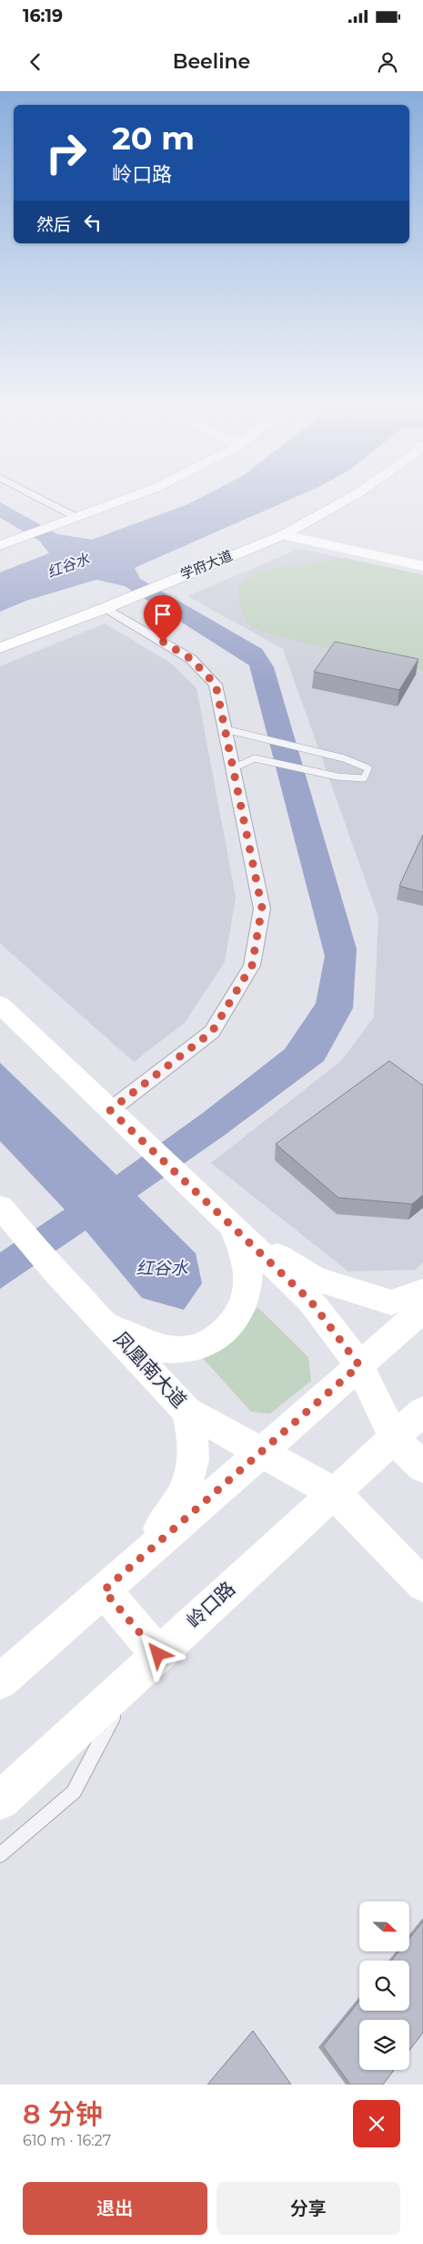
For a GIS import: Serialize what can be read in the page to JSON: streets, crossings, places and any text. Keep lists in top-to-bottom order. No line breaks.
{"streets":{"main road":["学府大道","凤凰南大道","岭口路"]},"crossings":[["凤凰南大道","岭口路"]],"water":["红谷水"],"north":"right","page":{"status":"16:19","header":"Beeline","turn":["20 m","岭口路"],"then":"然后","heading":["8 分钟","610 m · 16:27"],"buttons":["退出","分享"]}}
